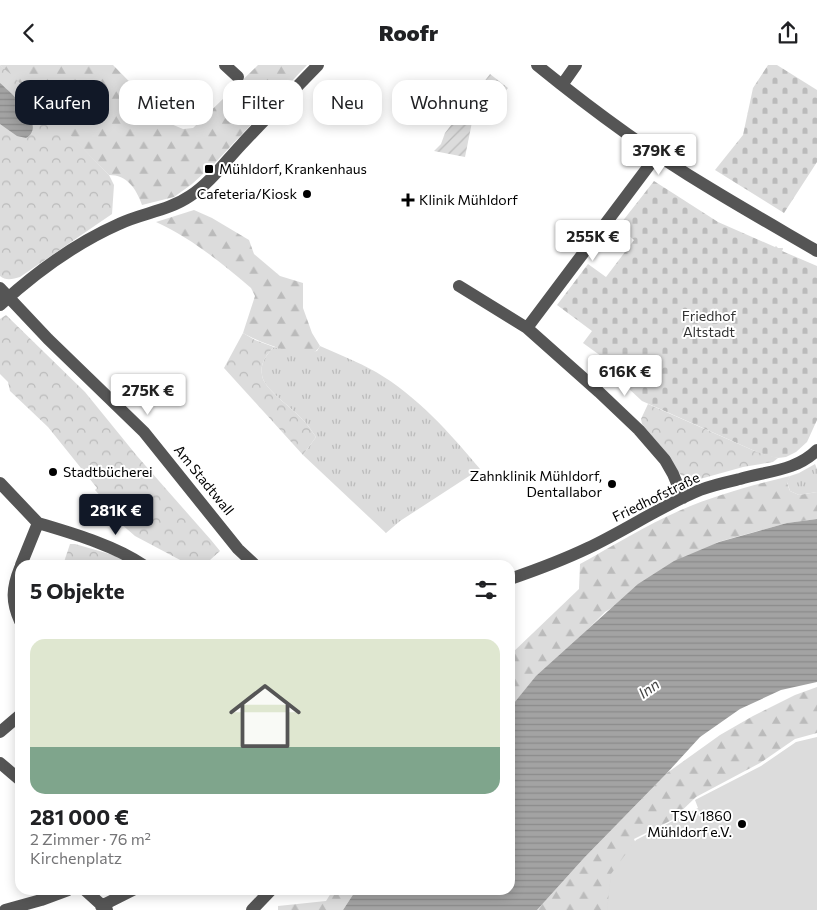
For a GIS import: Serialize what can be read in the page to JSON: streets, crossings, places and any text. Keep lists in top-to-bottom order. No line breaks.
{"streets":{"street":["Am Stadtwall","Friedhofstraße"]},"water":["Inn"],"parks":["Friedhof Altstadt"],"places":{"transit":["Mühldorf, Krankenhaus"],"other":["Cafeteria/Kiosk","Stadtbücherei","Zahnklinik Mühldorf, Dentallabor","TSV 1860 Mühldorf e.V."],"health":["Klinik Mühldorf"]},"page":{"header":"Roofr","chip":["Kaufen","Mieten","Filter","Neu","Wohnung"],"price":["379K €","255K €","616K €","275K €","281K €"],"heading":"5 Objekte","list":[{"name":"281 000 €","note":"2 Zimmer · 76 m² · Kirchenplatz"}]}}
